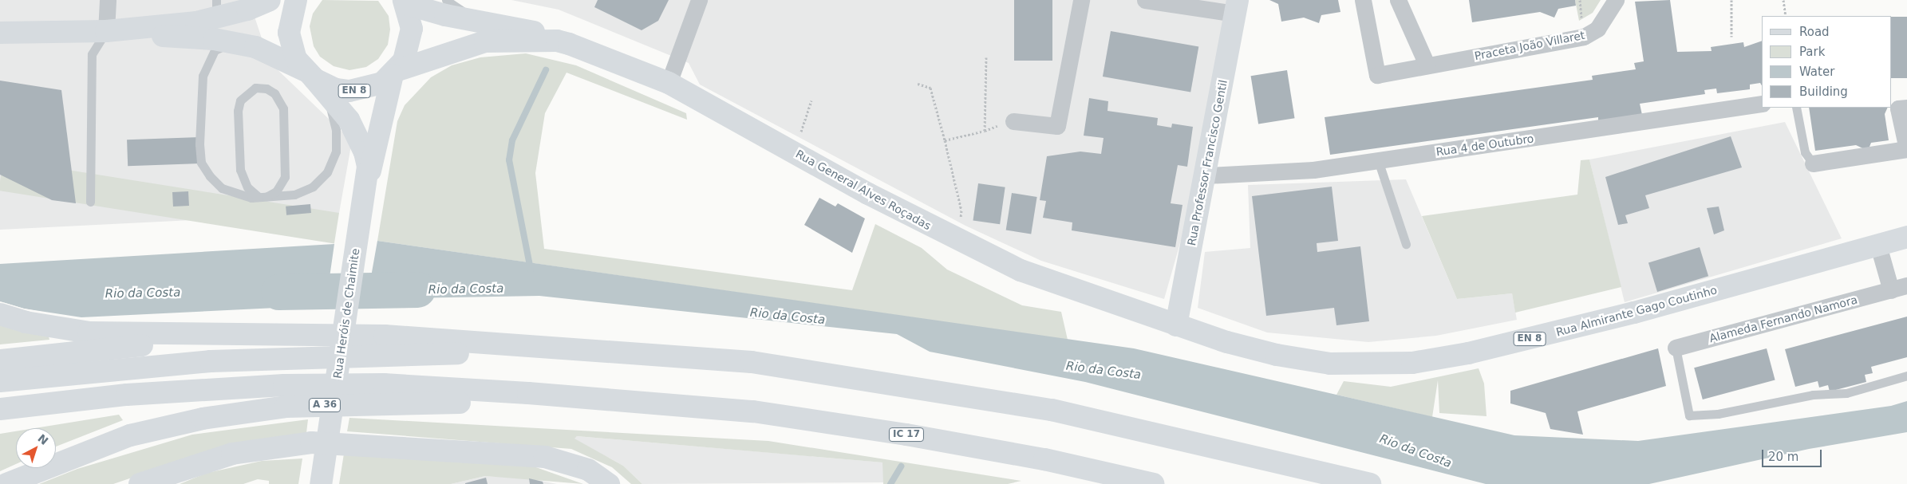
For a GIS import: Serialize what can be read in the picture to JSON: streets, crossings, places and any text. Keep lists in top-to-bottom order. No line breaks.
{"streets":{"main road":["EN 8","Rua Professor Francisco Gentil","Rua General Alves Roçadas","Rua Almirante Gago Coutinho","Rua Heróis de Chaimite","A 36","IC 17"],"street":["Praceta João Villaret","Rua 4 de Outubro","Alameda Fernando Namora"]},"crossings":[["Rua 4 de Outubro","Rua Professor Francisco Gentil"],["Rua Professor Francisco Gentil","Rua General Alves Roçadas"],["Rua Professor Francisco Gentil","Rua Almirante Gago Coutinho"],["Rua General Alves Roçadas","Rua Almirante Gago Coutinho"],["Rua General Alves Roçadas","Rua Heróis de Chaimite"],["Rua Almirante Gago Coutinho","Alameda Fernando Namora"],["A 36","IC 17"]],"water":["Rio da Costa"],"legend":["Road","Park","Water","Building"],"scale_bar":"20 m","north":"top right"}
